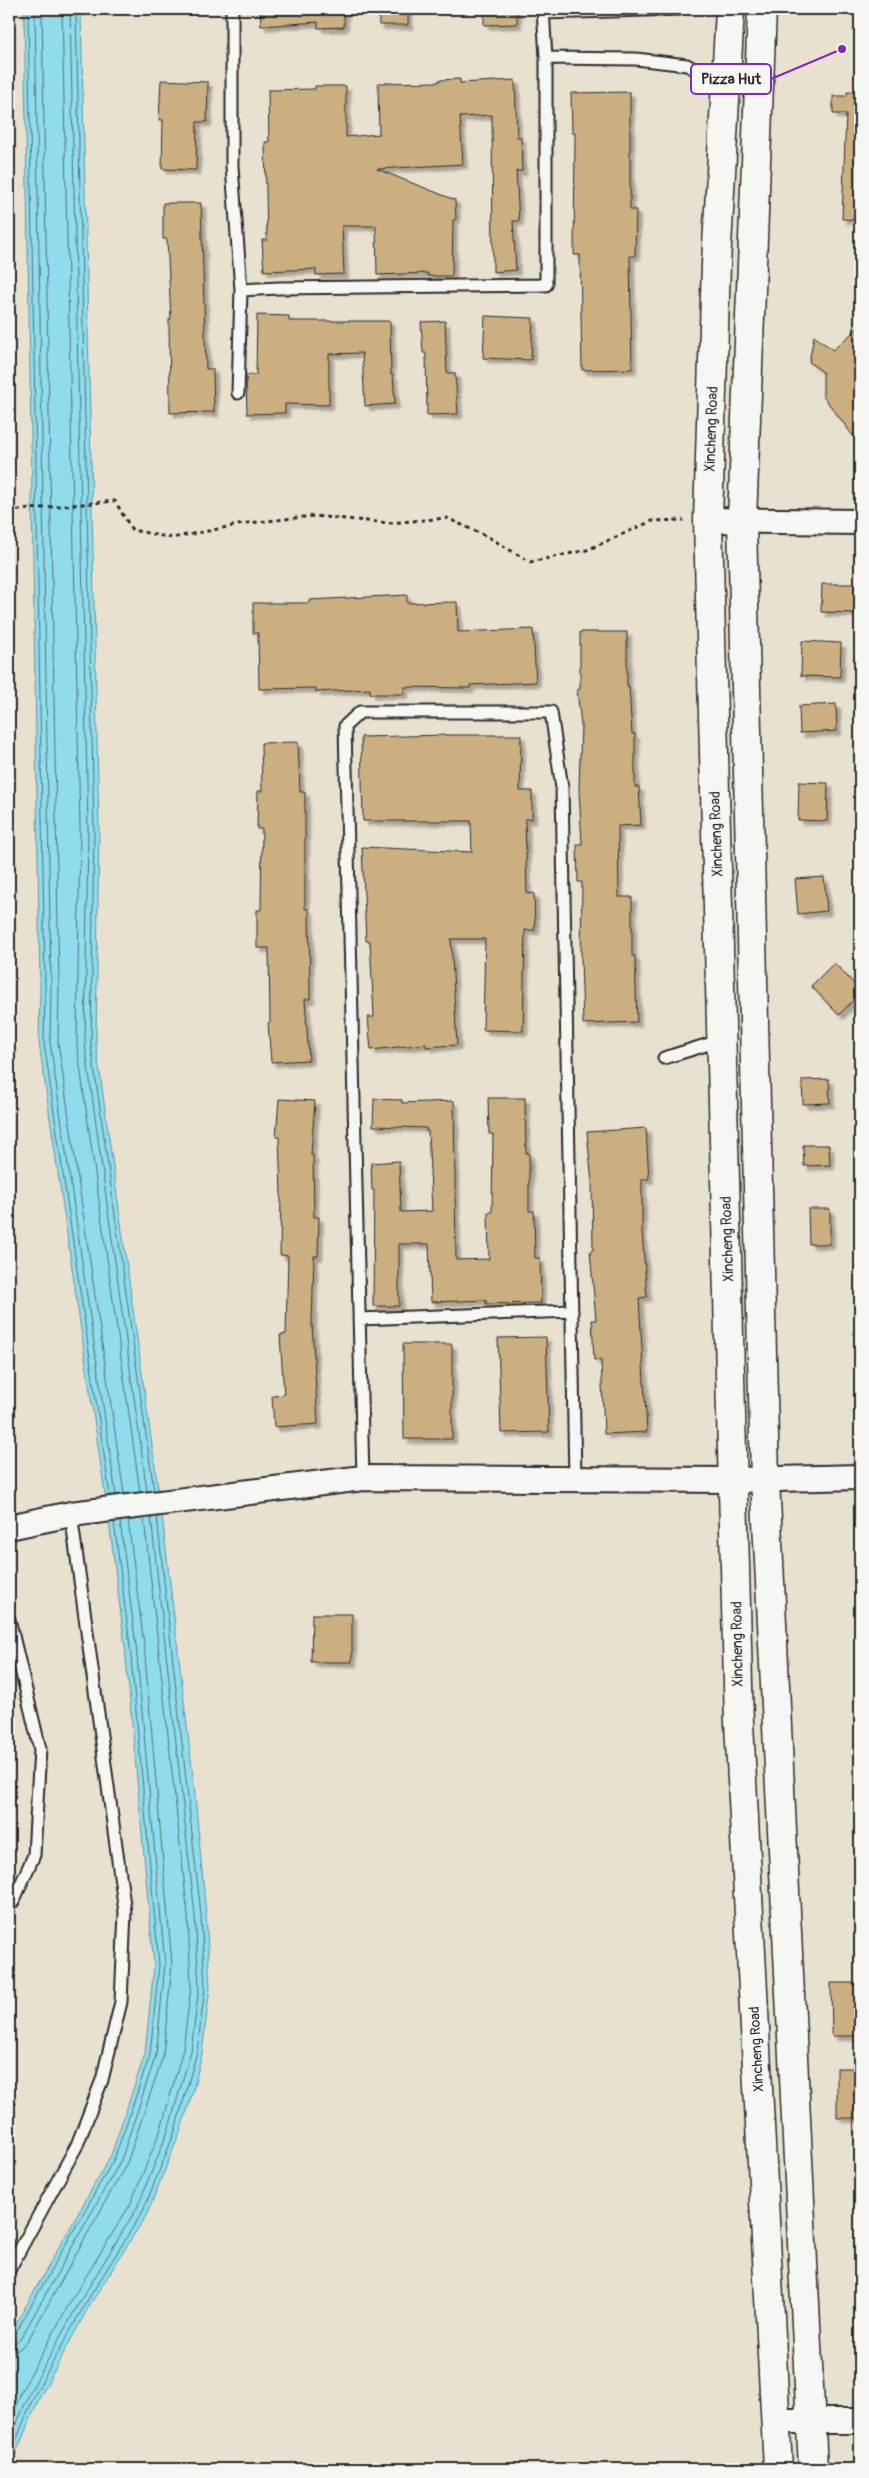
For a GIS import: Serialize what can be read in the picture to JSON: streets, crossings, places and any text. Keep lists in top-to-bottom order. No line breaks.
{"streets":{"main road":["Xincheng Road"]},"places":["Pizza Hut"]}
